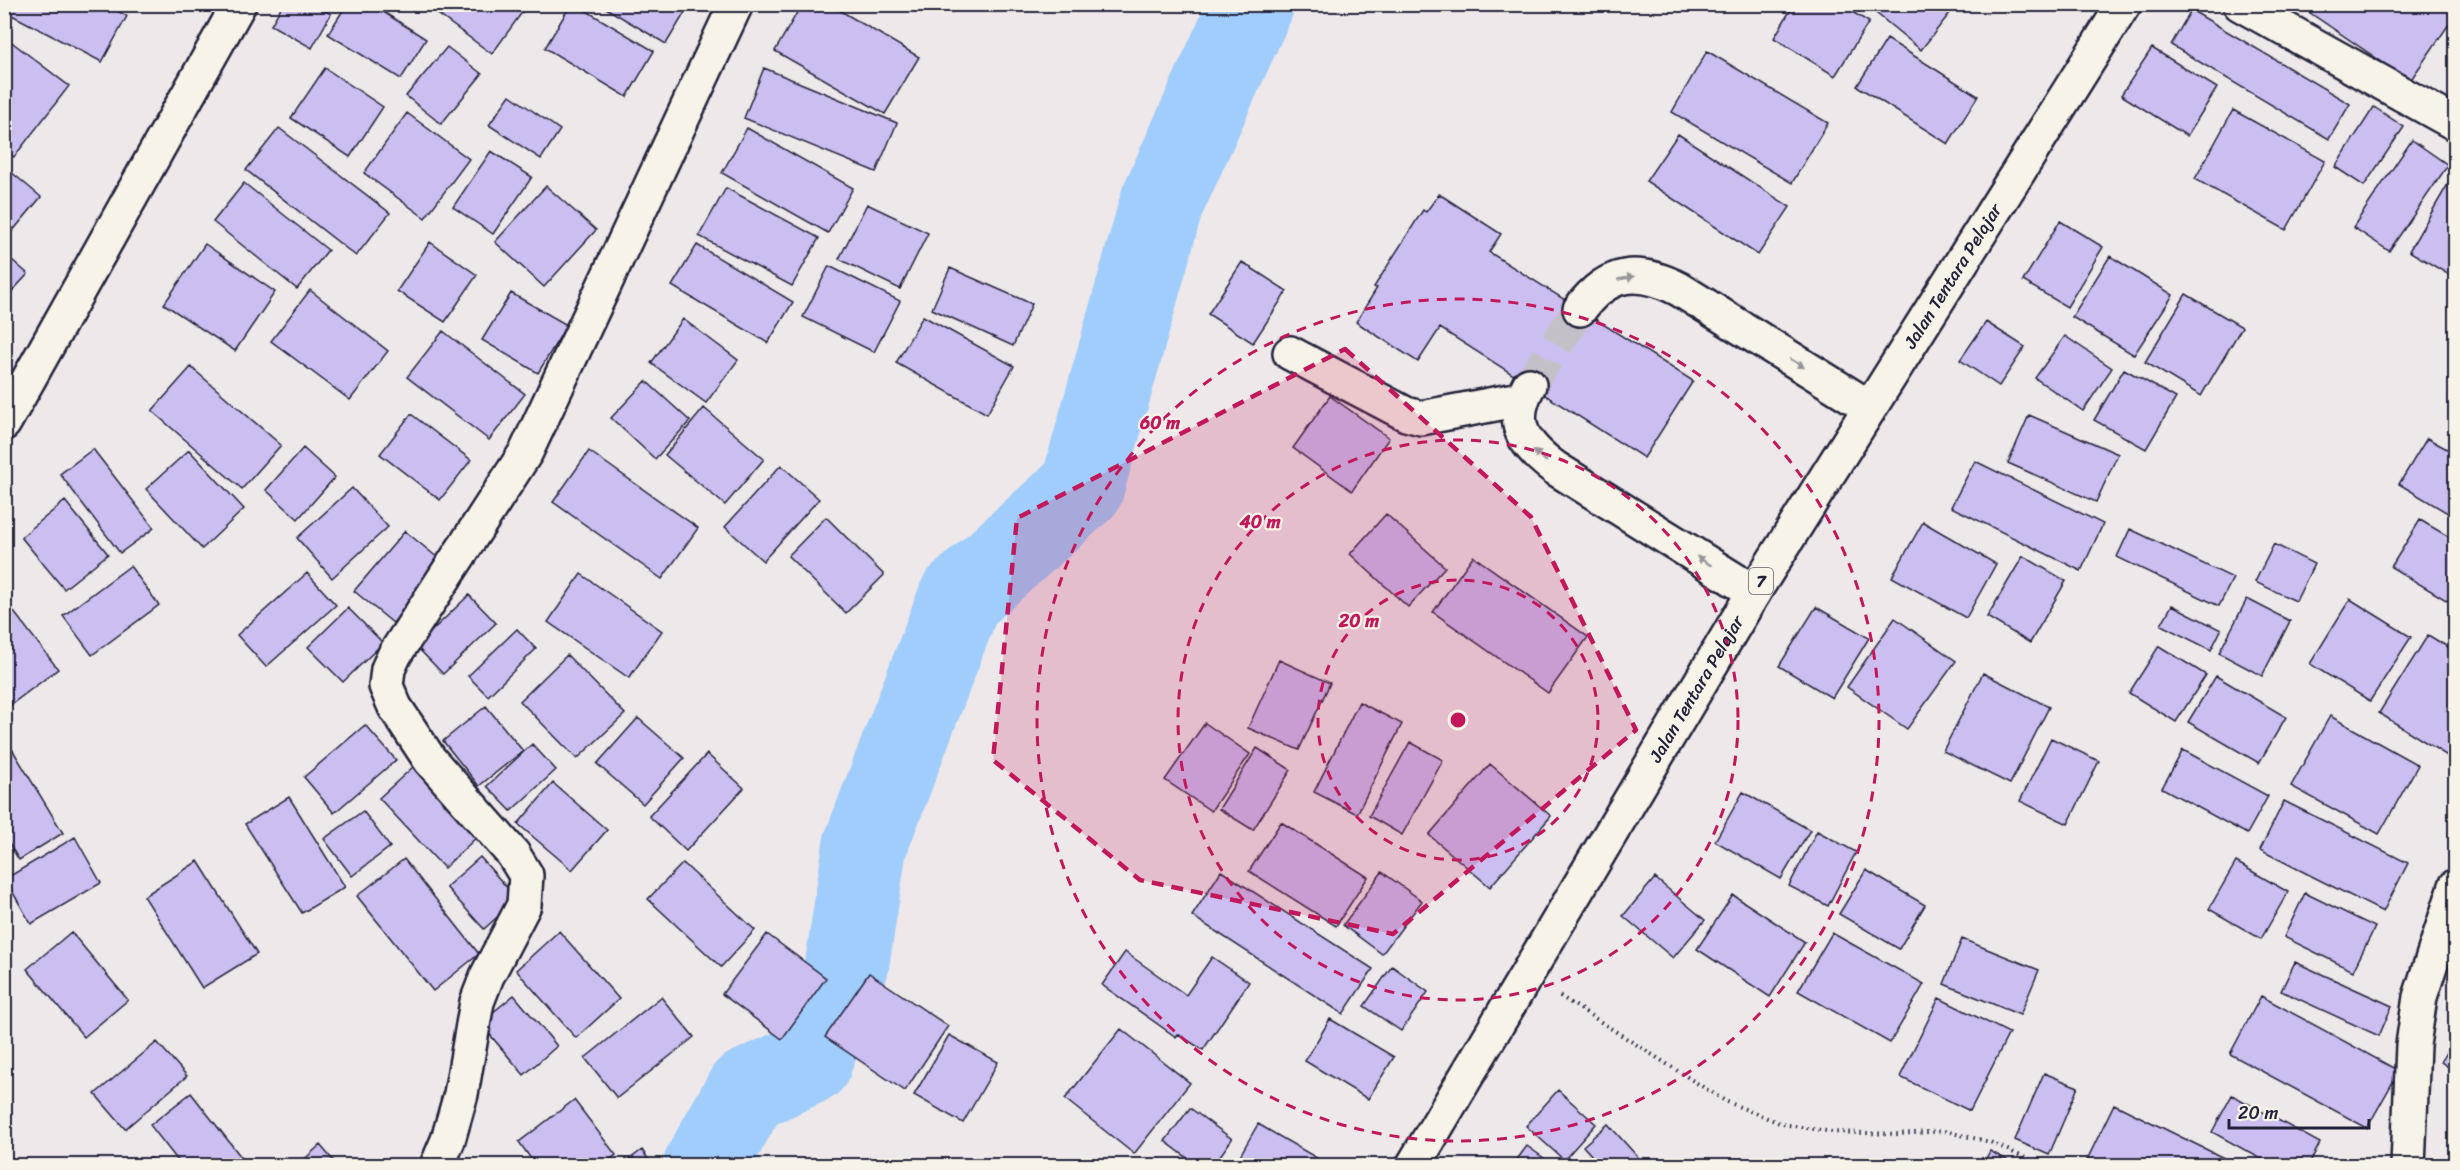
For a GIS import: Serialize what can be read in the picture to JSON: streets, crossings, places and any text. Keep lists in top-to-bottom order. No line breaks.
{"streets":{"main road":["Jalan Tentara Pelajar","7"]},"scale_bar":"20 m","rings":["60 m","40 m","20 m"]}
